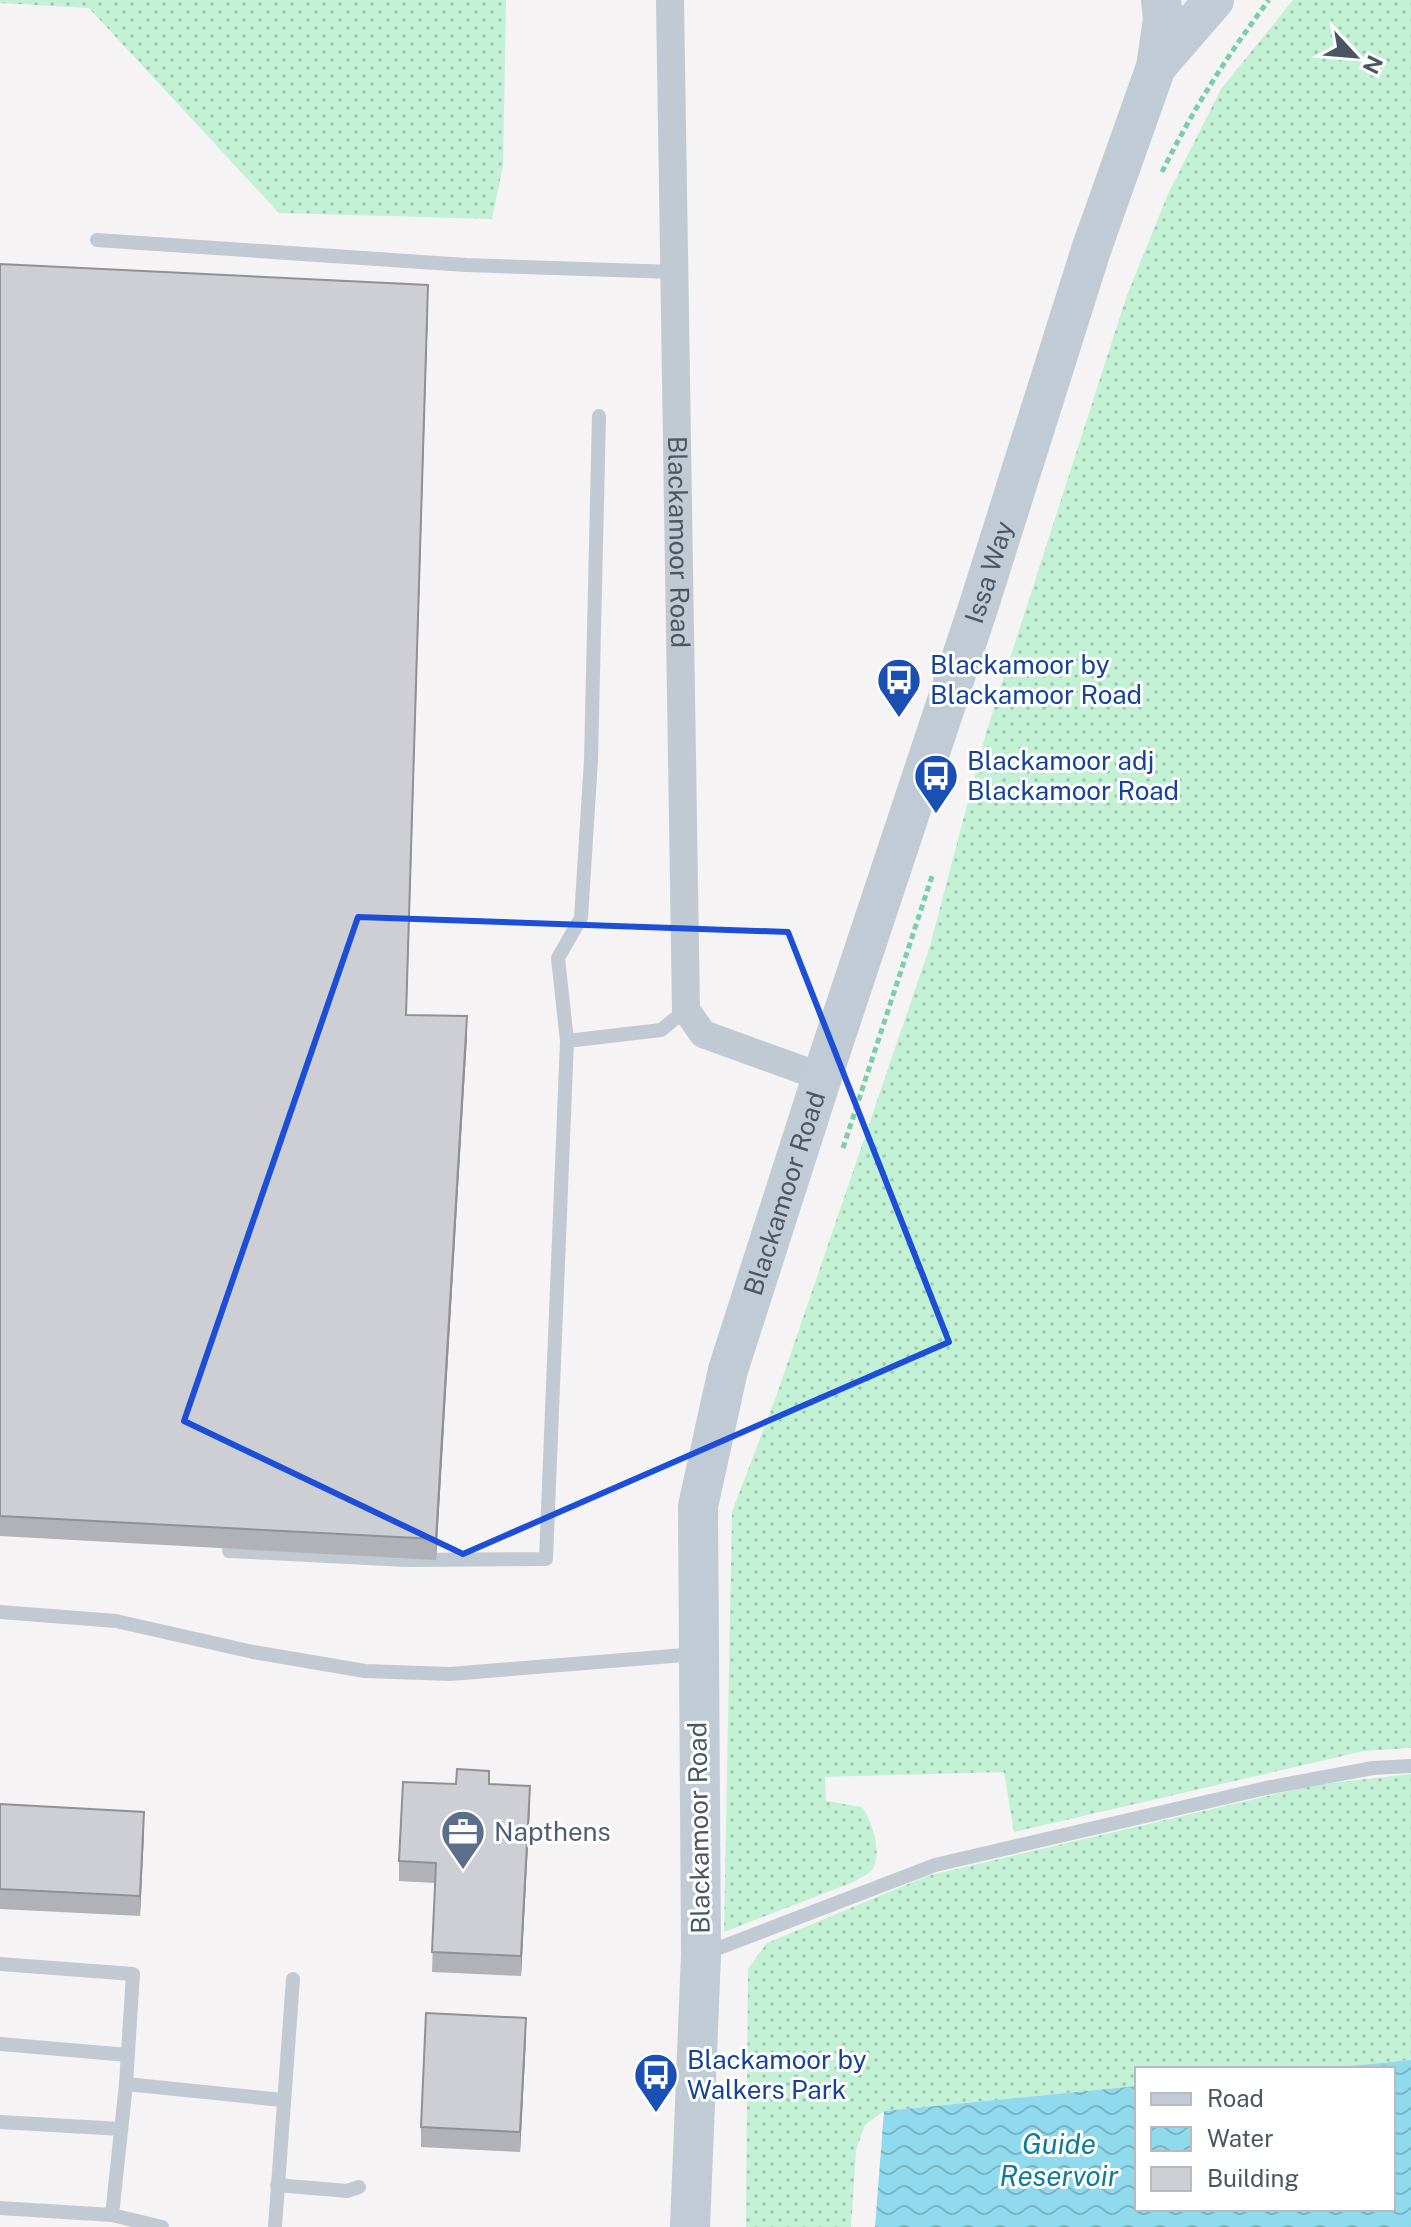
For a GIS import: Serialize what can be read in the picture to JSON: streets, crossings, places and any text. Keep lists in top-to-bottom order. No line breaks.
{"streets":{"main road":["Blackamoor Road","Issa Way"]},"crossings":[["Blackamoor Road","Issa Way"]],"water":["Guide Reservoir"],"places":{"bus stop":["Blackamoor by Blackamoor Road","Blackamoor adj Blackamoor Road","Blackamoor by Walkers Park"],"office":["Napthens"]},"legend":["Road","Water","Building"],"north":"bottom right"}
